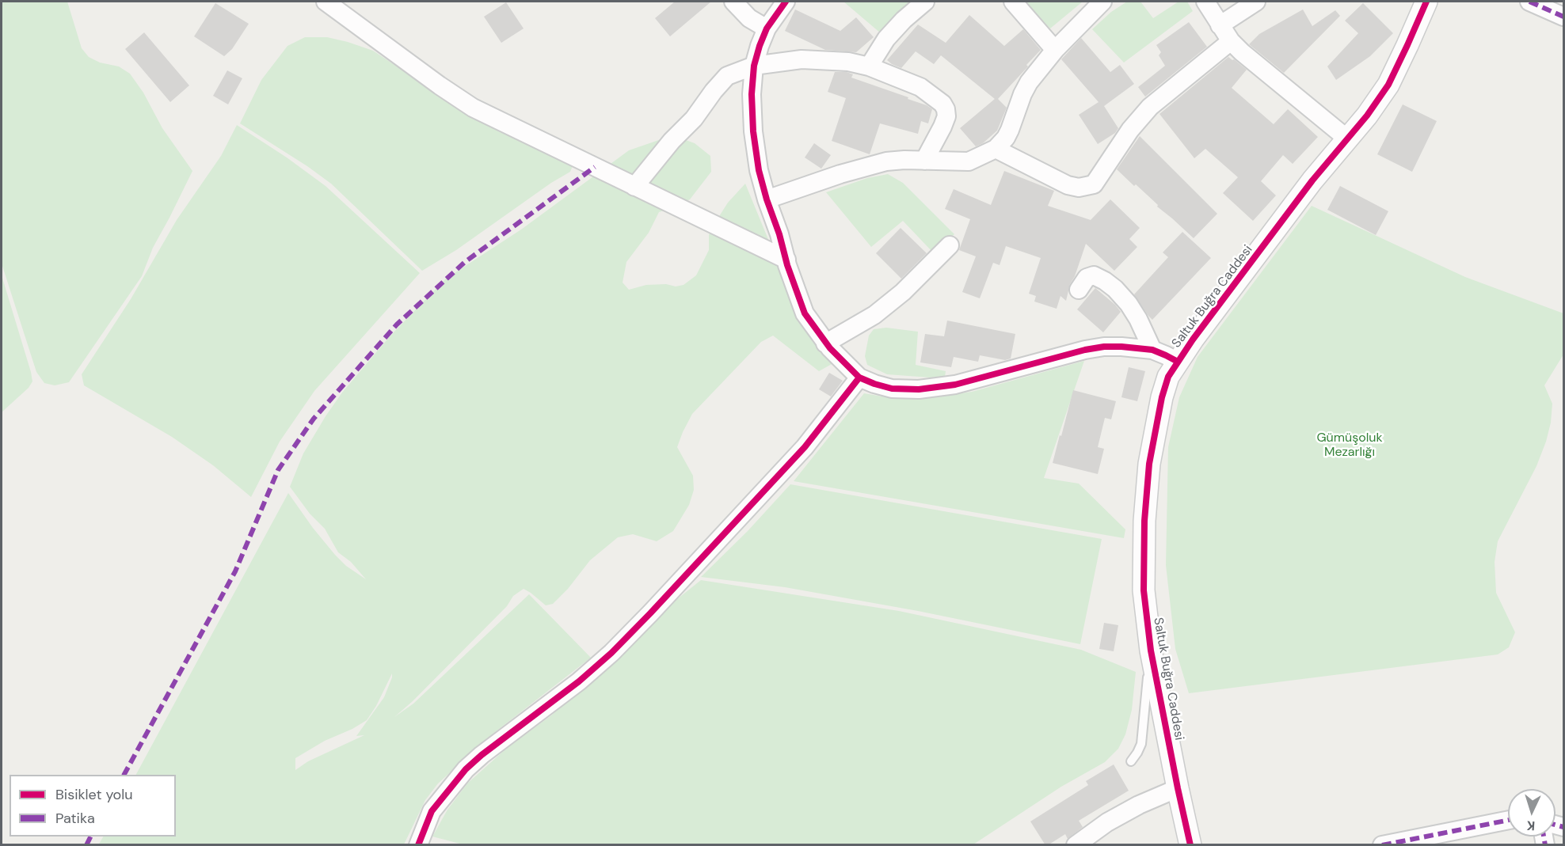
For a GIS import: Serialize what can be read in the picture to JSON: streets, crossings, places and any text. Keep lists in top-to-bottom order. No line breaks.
{"streets":{"street":["Saltuk Buğra Caddesi"]},"parks":["Gümüşoluk Mezarlığı"],"legend":["Bisiklet yolu","Patika"],"north":"bottom"}
